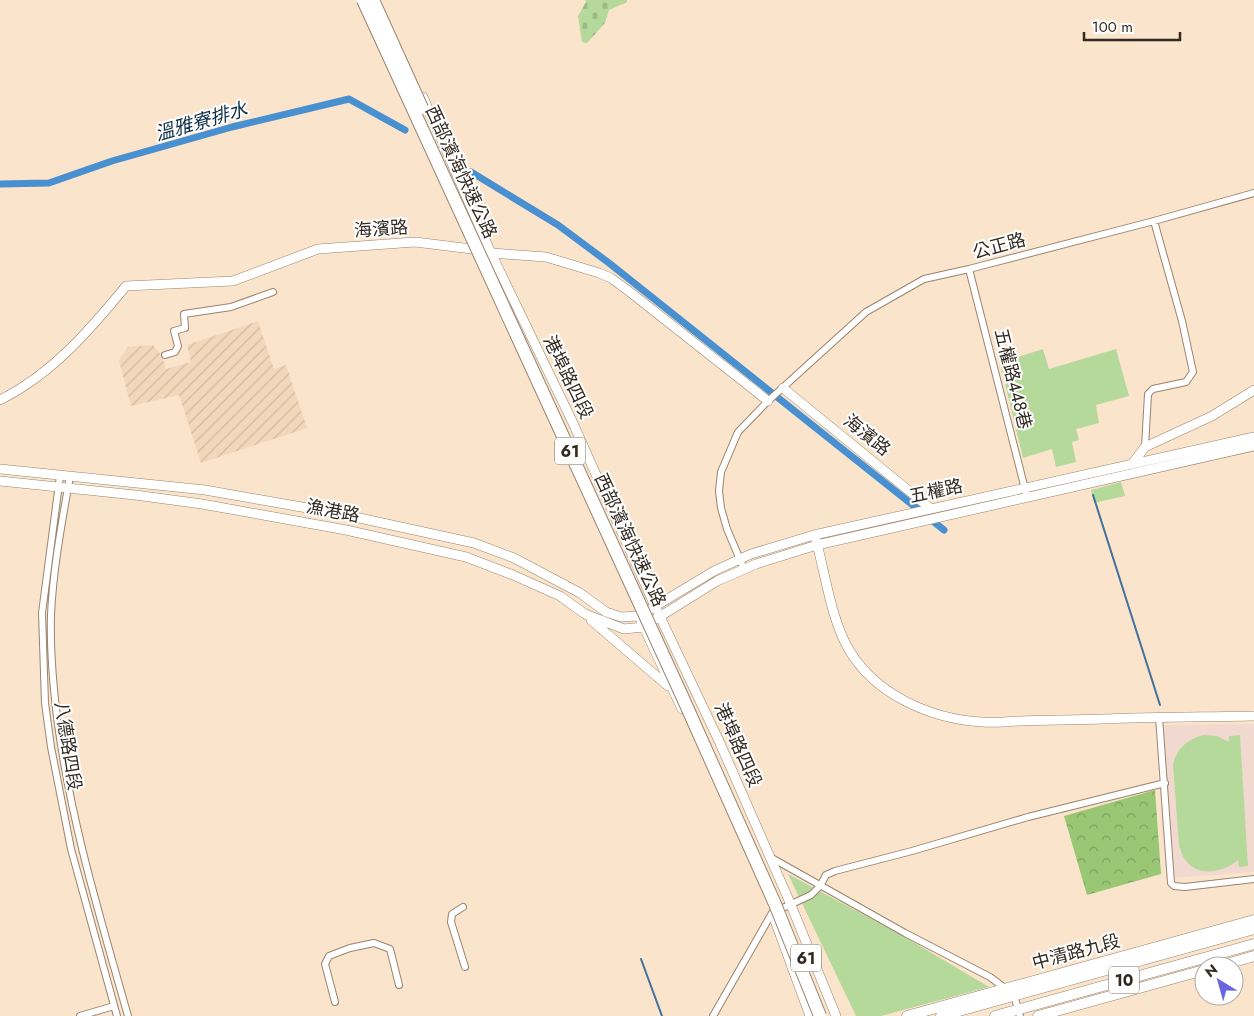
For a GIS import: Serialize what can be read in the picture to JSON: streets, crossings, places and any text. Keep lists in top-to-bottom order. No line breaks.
{"streets":{"highway":["西部濱海快速公路","61"],"main road":["中清路九段","10"],"street":["海濱路","公正路","港埠路四段","五權路448巷","五權路","漁港路","八德路四段"]},"crossings":[["海濱路","公正路"],["海濱路","港埠路四段"],["海濱路","五權路"],["公正路","五權路448巷"],["港埠路四段","五權路"],["港埠路四段","漁港路"],["五權路448巷","五權路"],["五權路","漁港路"],["漁港路","八德路四段"]],"water":["溫雅寮排水"],"scale_bar":"100 m","north":"top left"}
